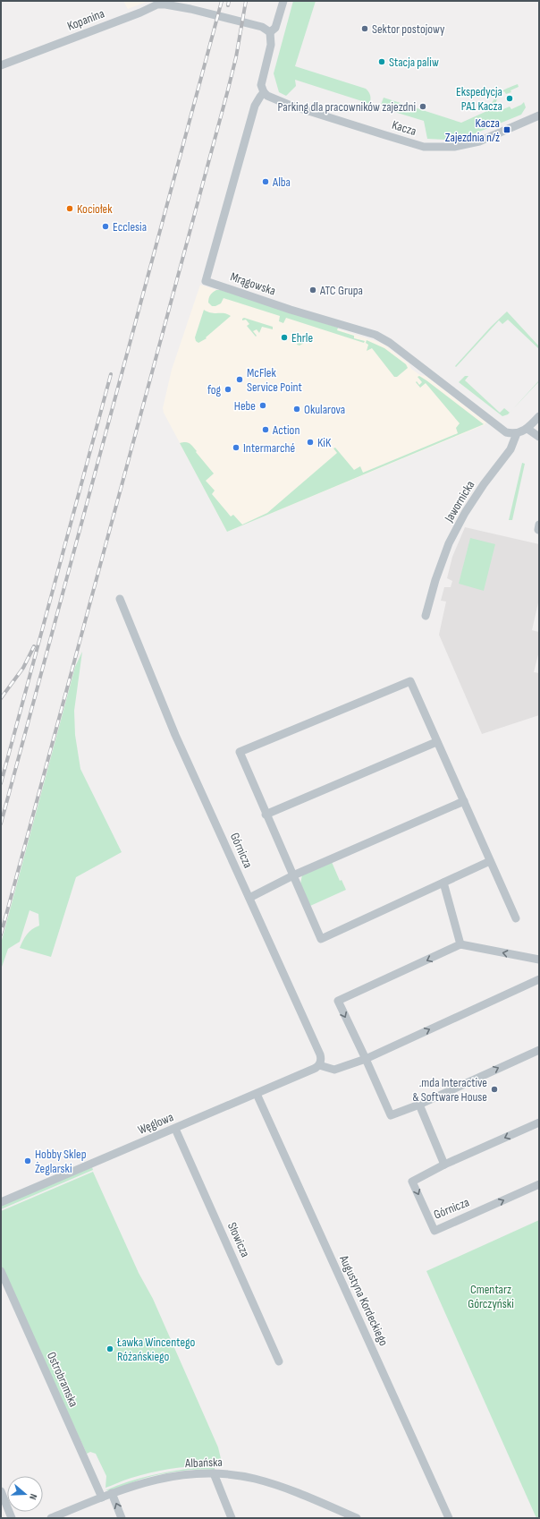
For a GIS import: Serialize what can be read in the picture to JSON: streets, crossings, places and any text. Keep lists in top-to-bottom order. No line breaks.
{"streets":{"street":["Kopanina","Kacza","Mrągowska","Jawornicka","Górnicza","Węglowa","Słowicza","Augustyna Kordeckiego","Ostrobramska","Albańska"]},"crossings":[["Kacza","Mrągowska"],["Mrągowska","Jawornicka"],["Górnicza","Węglowa"],["Węglowa","Słowicza"],["Węglowa","Augustyna Kordeckiego"],["Ostrobramska","Albańska"]],"parks":["Cmentarz Górczyński"],"places":{"other":["Sektor postojowy","Stacja paliw","Ekspedycja PA1 Kacza","Parking dla pracowników zajezdni","Alba","Kociołek","Ecclesia","ATC Grupa","Ehrle","McFlek Service Point","fog","Hebe","Okularova","Action","KiK","Intermarché",".mda Interactive & Software House","Hobby Sklep Żeglarski","Ławka Wincentego Różańskiego"],"transit":["Kacza Zajezdnia n/ż"]},"north":"right"}
